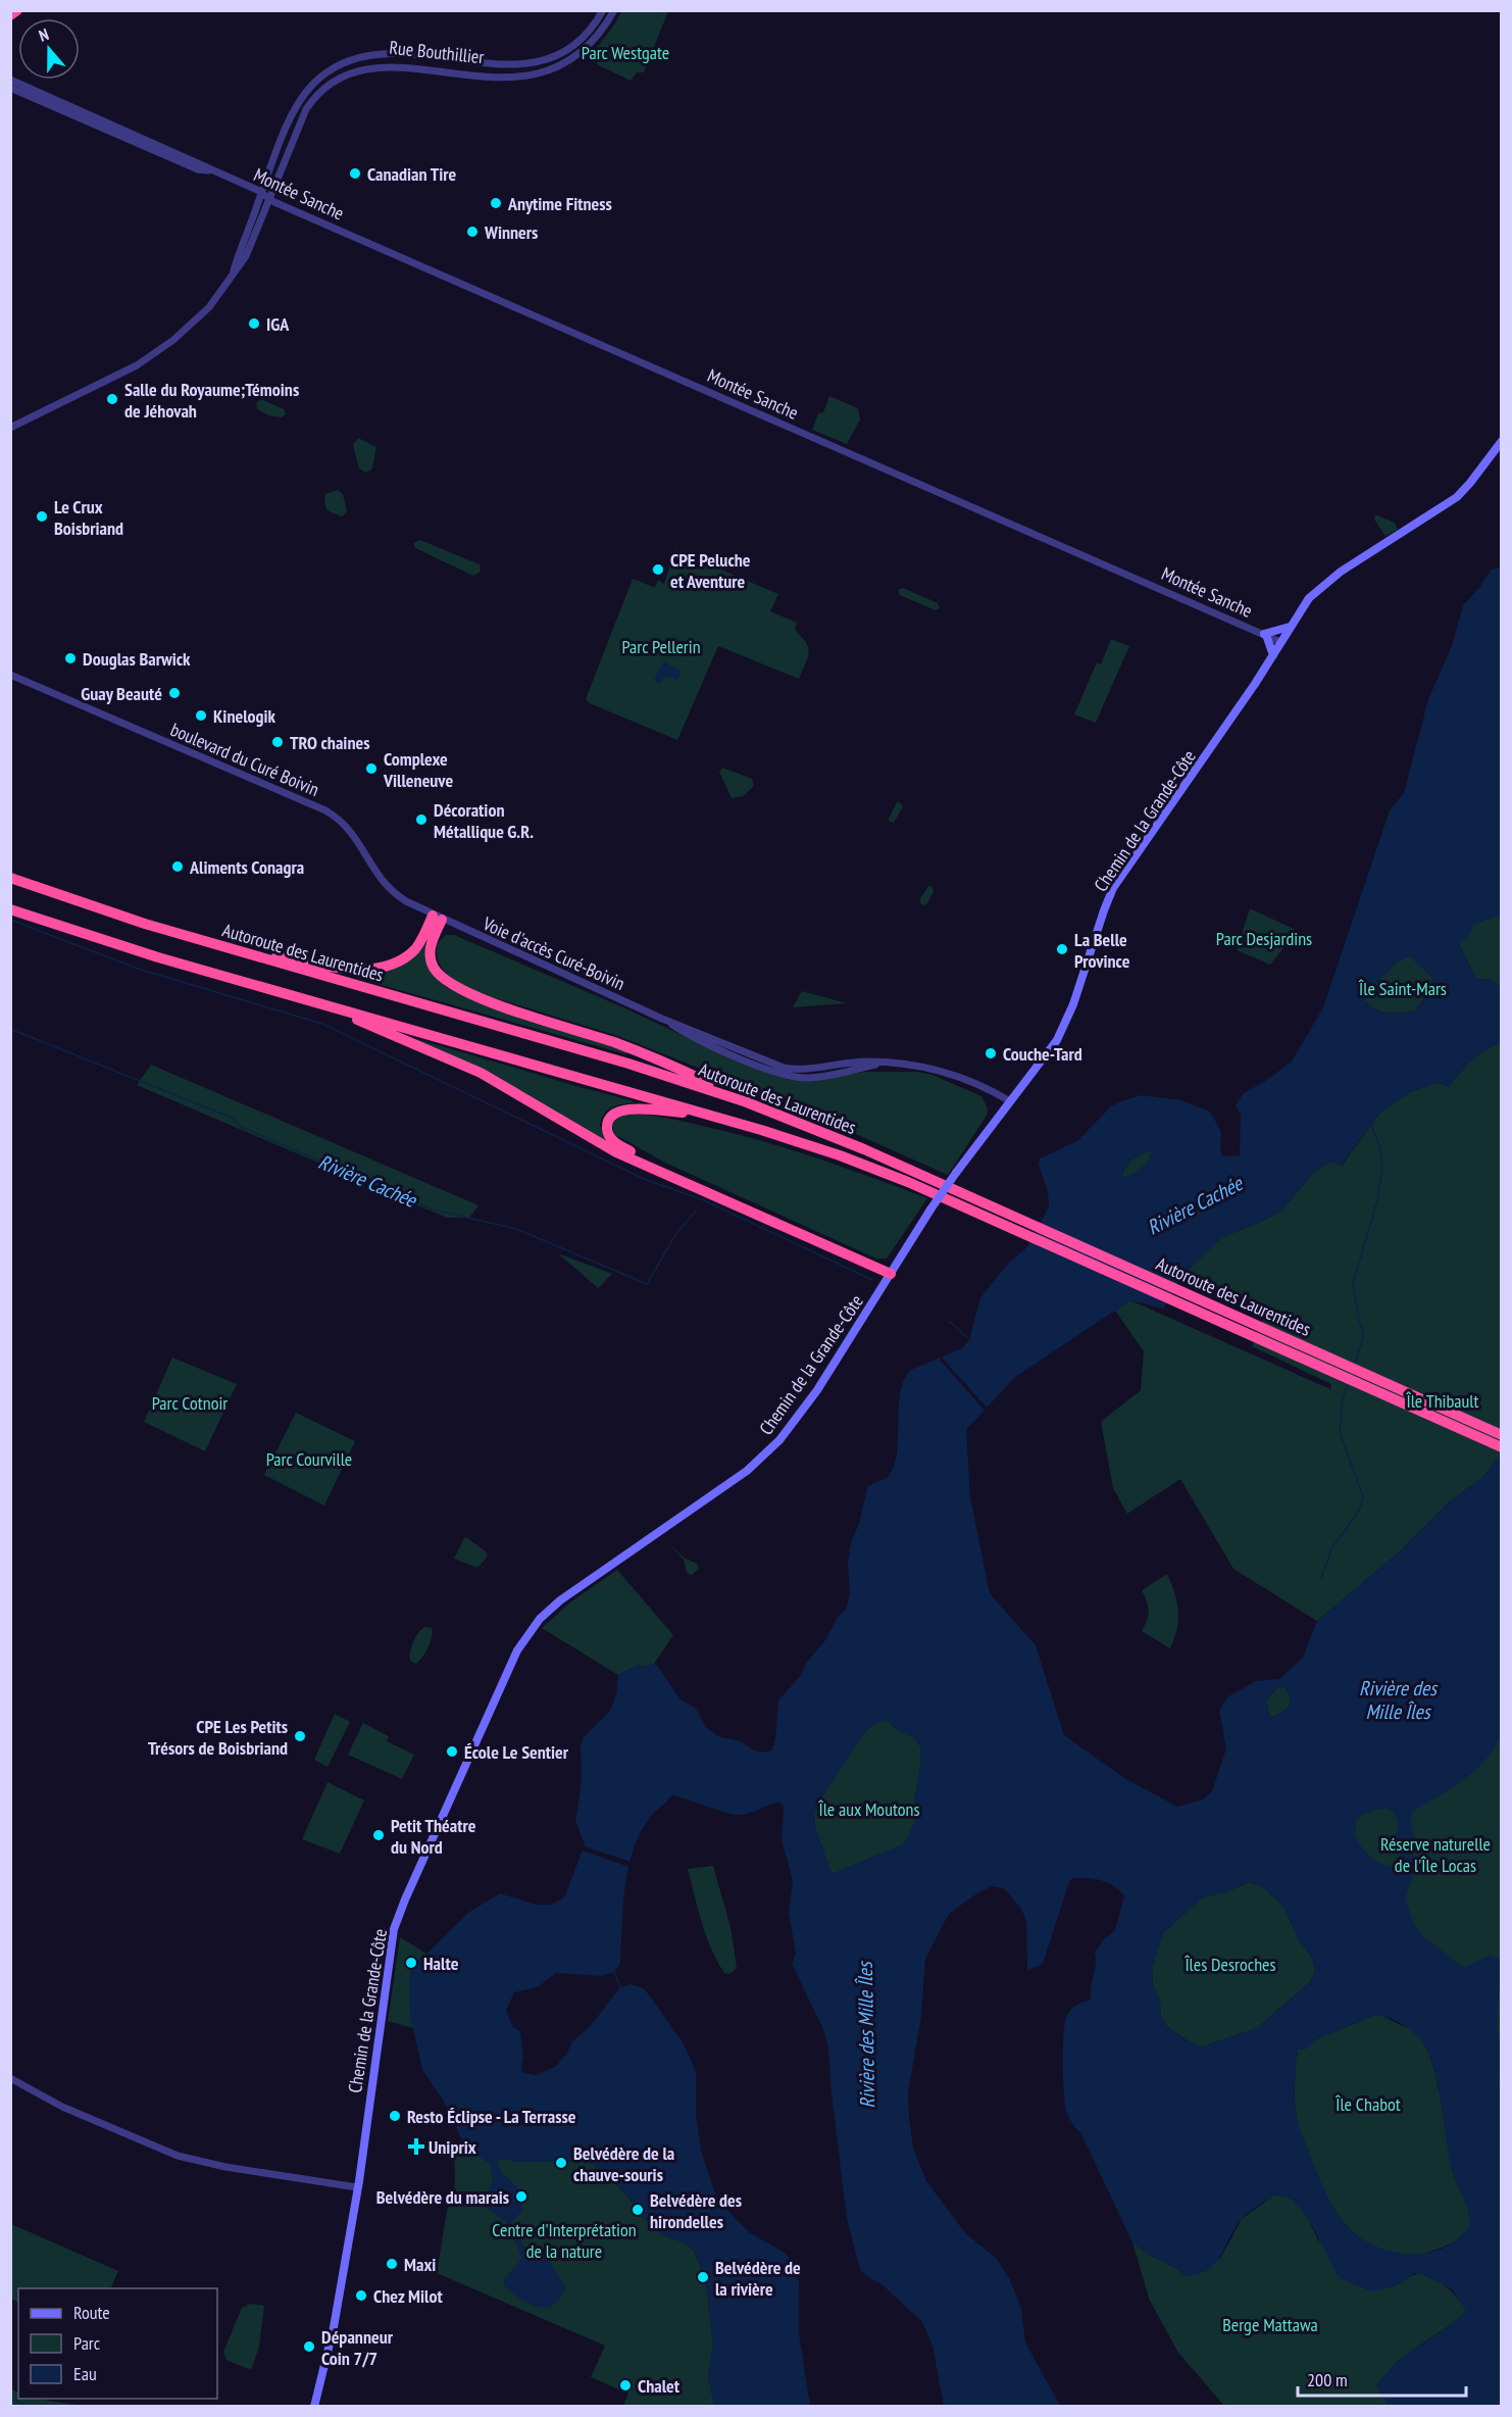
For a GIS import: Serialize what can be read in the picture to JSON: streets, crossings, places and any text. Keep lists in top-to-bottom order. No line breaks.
{"streets":{"highway":["Autoroute des Laurentides"],"main road":["Chemin de la Grande-Côte"],"street":["Rue Bouthillier","Montée Sanche","boulevard du Curé Boivin","Voie d'accès Curé-Boivin"]},"crossings":[["Rue Bouthillier","Montée Sanche"],["Montée Sanche","Chemin de la Grande-Côte"],["boulevard du Curé Boivin","Voie d'accès Curé-Boivin"],["Chemin de la Grande-Côte","Voie d'accès Curé-Boivin"]],"water":["Rivière Cachée","Rivière des Mille Îles"],"parks":["Parc Westgate","Parc Pellerin","Parc Desjardins","Île Saint-Mars","Île Thibault","Parc Cotnoir","Parc Courville","Île aux Moutons","Réserve naturelle de l'Île Locas","Îles Desroches","Île Chabot","Centre d'Interprétation de la nature","Berge Mattawa"],"places":{"other":["Canadian Tire","Anytime Fitness","Winners","IGA","Salle du Royaume;Témoins de Jéhovah","Le Crux Boisbriand","CPE Peluche et Aventure","Douglas Barwick","Guay Beauté","Kinelogik","TRO chaines","Complexe Villeneuve","Décoration Métallique G.R.","Aliments Conagra","La Belle Province","Couche-Tard","CPE Les Petits Trésors de Boisbriand","École Le Sentier","Petit Théatre du Nord","Halte","Resto Éclipse - La Terrasse","Belvédère de la chauve-souris","Belvédère du marais","Belvédère des hirondelles","Maxi","Belvédère de la rivière","Chez Milot","Dépanneur Coin 7/7","Chalet"],"health":["Uniprix"]},"legend":["Route","Parc","Eau"],"scale_bar":"200 m","north":"top"}
